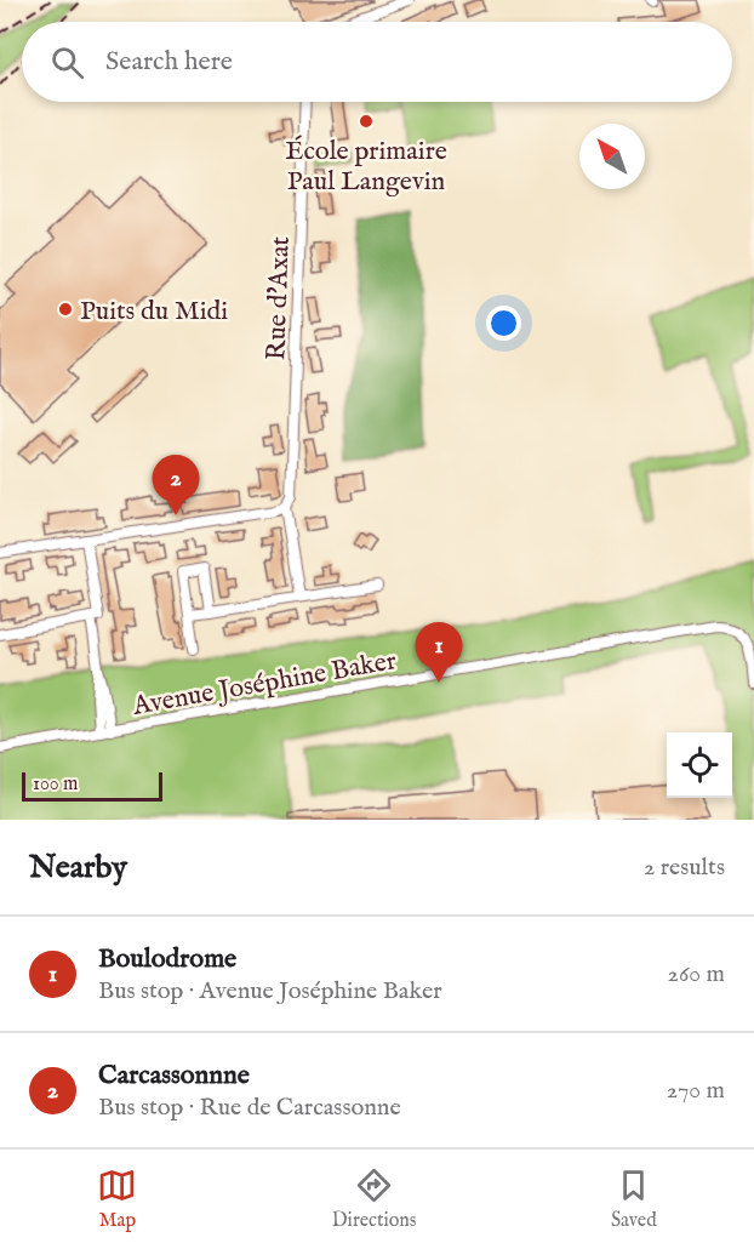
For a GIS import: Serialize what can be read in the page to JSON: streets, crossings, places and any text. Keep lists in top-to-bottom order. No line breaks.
{"streets":{"street":["Rue d'Axat","Avenue Joséphine Baker"]},"places":["École primaire Paul Langevin","Puits du Midi"],"scale_bar":"100 m","north":"top left","page":{"search":"Search here","pins":["2","1"],"scale":"100 m","heading":["Nearby","2 results"],"list":[{"mark":"1","name":"Boulodrome","note":"Bus stop · Avenue Joséphine Baker","value":"260 m"},{"mark":"2","name":"Carcassonnne","note":"Bus stop · Rue de Carcassonne","value":"270 m"}],"nav":["Map","Directions","Saved"]}}
